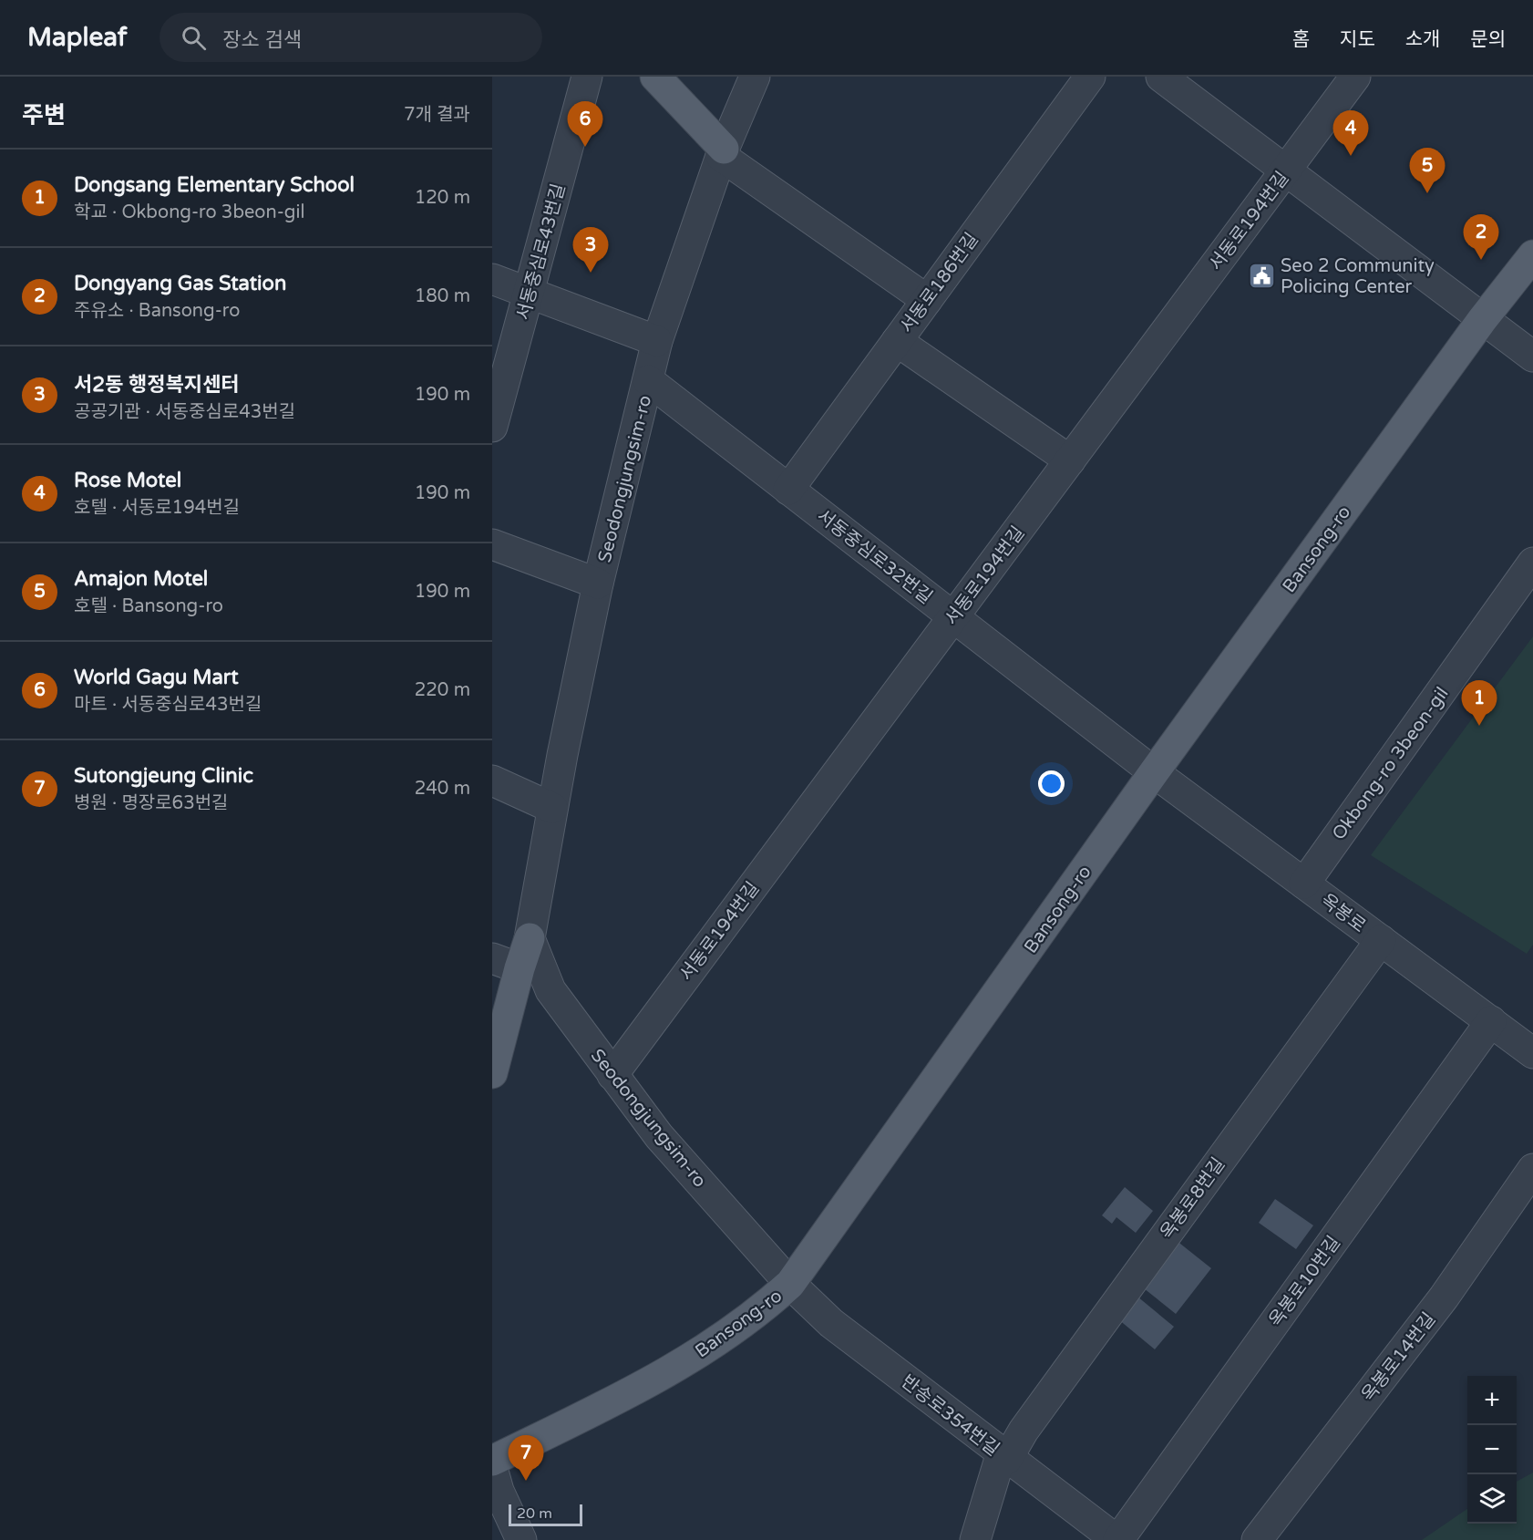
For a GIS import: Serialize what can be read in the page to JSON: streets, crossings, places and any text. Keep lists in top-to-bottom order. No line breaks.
{"streets":{"main road":["Seodongjungsim-ro","Bansong-ro"],"street":["서동로194번길","서동중심로43번길","서동로186번길","서동중심로32번길","Okbong-ro 3beon-gil","옥봉로","옥봉로8번길","옥봉로10번길","옥봉로14번길","반송로354번길"]},"crossings":[["서동로194번길","Seodongjungsim-ro"],["서동로194번길","서동중심로32번길"],["서동로186번길","서동중심로32번길"],["Seodongjungsim-ro","Bansong-ro"],["Seodongjungsim-ro","서동중심로32번길"],["Seodongjungsim-ro","반송로354번길"],["Bansong-ro","서동중심로32번길"],["Bansong-ro","옥봉로"],["Bansong-ro","반송로354번길"],["서동중심로32번길","옥봉로"],["Okbong-ro 3beon-gil","옥봉로"],["옥봉로","옥봉로8번길"],["옥봉로","옥봉로10번길"],["옥봉로8번길","반송로354번길"],["옥봉로10번길","반송로354번길"]],"places":{"public building":["Seo 2 Community Policing Center"]},"scale_bar":"20 m","page":{"header":"Mapleaf","search":"장소 검색","nav":["홈","지도","소개","문의"],"heading":["주변","7개 결과"],"pins":["6","4","5","2","3","1","7"],"list":[{"mark":"1","name":"Dongsang Elementary School","note":"학교 · Okbong-ro 3beon-gil","value":"120 m"},{"mark":"2","name":"Dongyang Gas Station","note":"주유소 · Bansong-ro","value":"180 m"},{"mark":"3","name":"서2동 행정복지센터","note":"공공기관 · 서동중심로43번길","value":"190 m"},{"mark":"4","name":"Rose Motel","note":"호텔 · 서동로194번길","value":"190 m"},{"mark":"5","name":"Amajon Motel","note":"호텔 · Bansong-ro","value":"190 m"},{"mark":"6","name":"World Gagu Mart","note":"마트 · 서동중심로43번길","value":"220 m"},{"mark":"7","name":"Sutongjeung Clinic","note":"병원 · 명장로63번길","value":"240 m"}],"map_buttons":["+","−"],"scale":"20 m"}}
